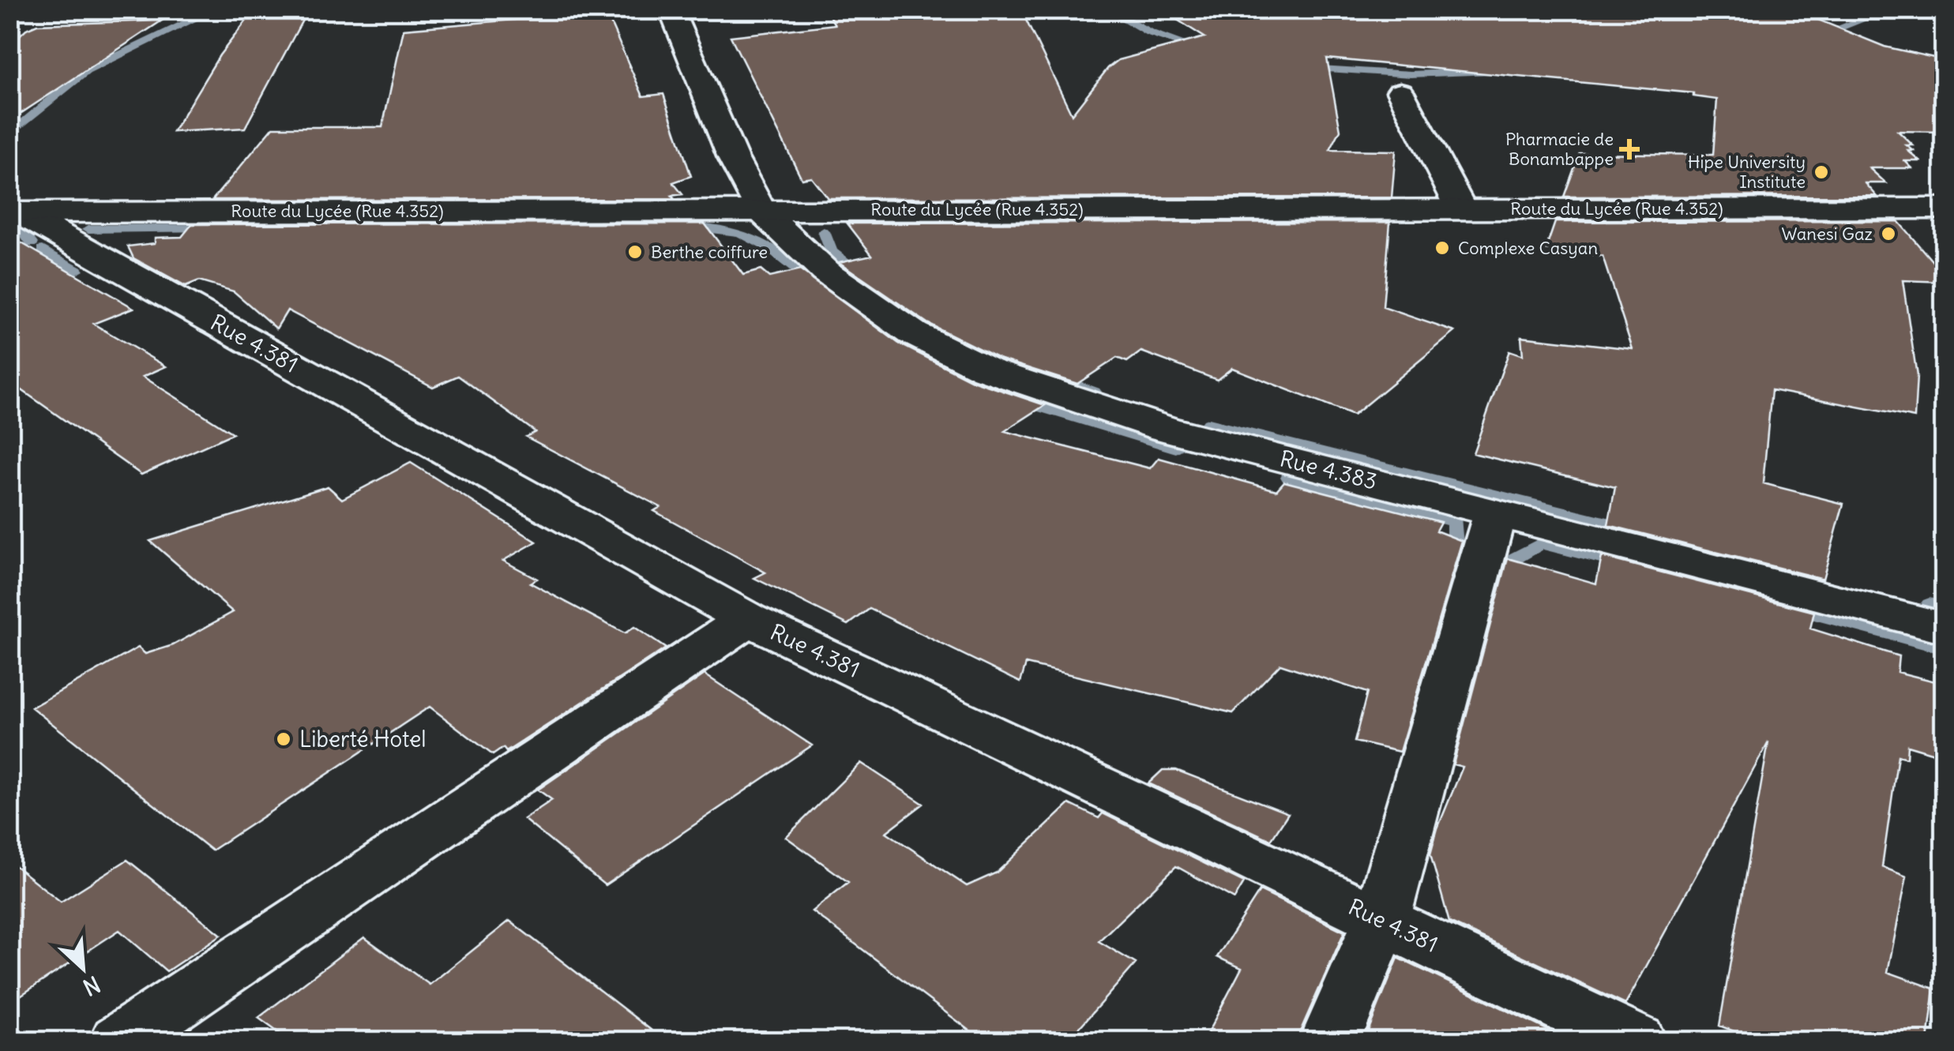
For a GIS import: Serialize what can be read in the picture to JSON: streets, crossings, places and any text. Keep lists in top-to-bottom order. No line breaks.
{"streets":{"street":["Route du Lycée (Rue 4.352)","Rue 4.381","Rue 4.383"]},"crossings":[["Route du Lycée (Rue 4.352)","Rue 4.381"],["Route du Lycée (Rue 4.352)","Rue 4.383"]],"places":{"health":["Pharmacie de Bonambappe"],"other":["Hipe University Institute","Wanesi Gaz","Complexe Casyan","Berthe coiffure","Liberté Hotel"]},"north":"bottom right"}
